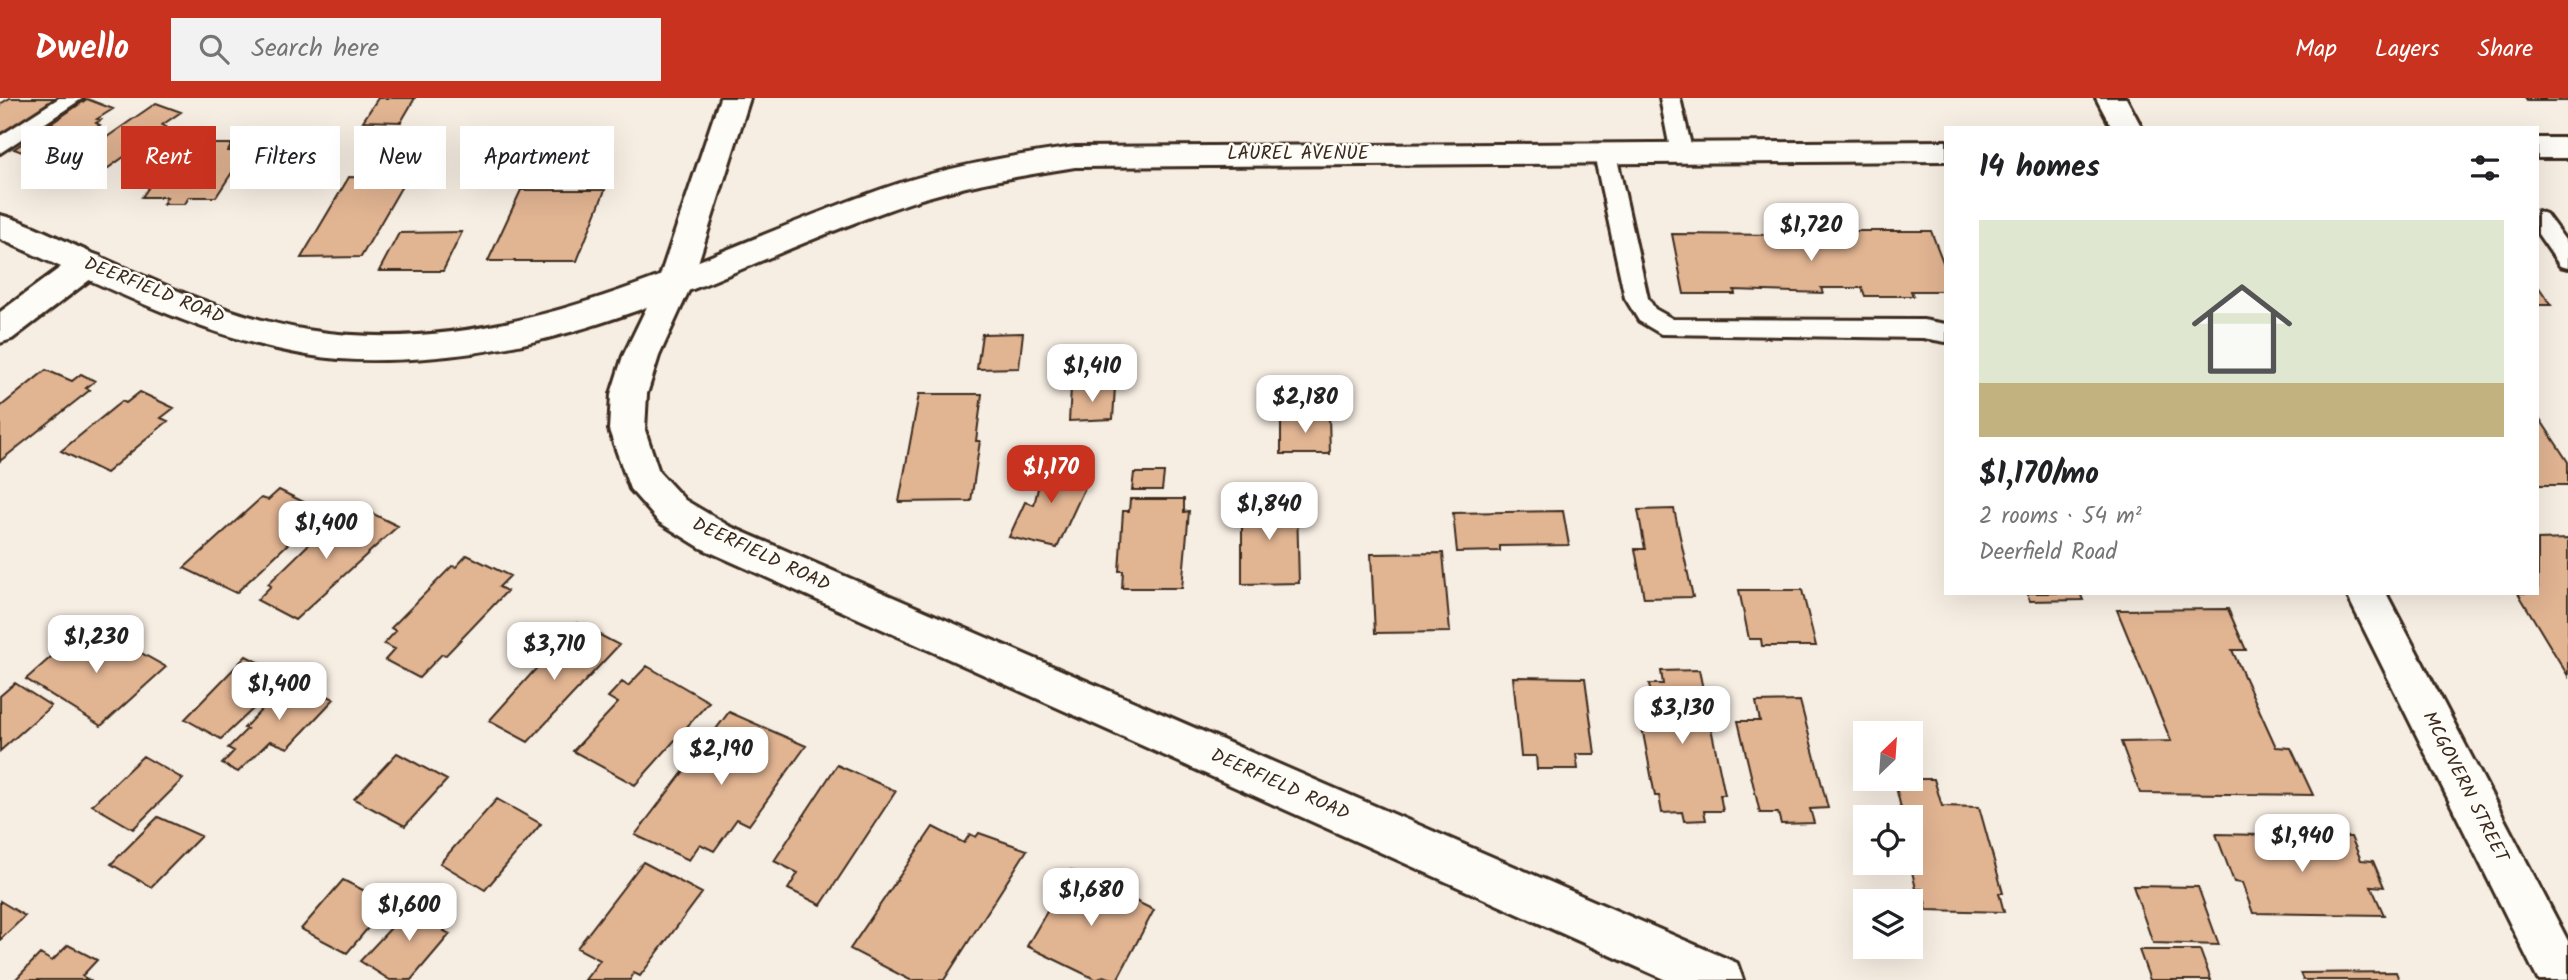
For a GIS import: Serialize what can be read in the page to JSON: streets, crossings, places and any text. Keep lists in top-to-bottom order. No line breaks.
{"streets":{"street":["LAUREL AVENUE","DEERFIELD ROAD","MCGOVERN STREET"]},"crossings":[["LAUREL AVENUE","DEERFIELD ROAD"]],"north":"top right","page":{"header":"Dwello","search":"Search here","nav":["Map","Layers","Share"],"chip":["Buy","Rent","Filters","New","Apartment"],"heading":"14 homes","price":["$1,720","$1,410","$2,180","$1,170","$1,840","$1,400","$1,230","$3,710","$1,400","$3,130","$2,190","$1,940","$1,680","$1,600"],"list":[{"name":"$1,170/mo","note":"2 rooms · 54 m² · Deerfield Road"}]}}
